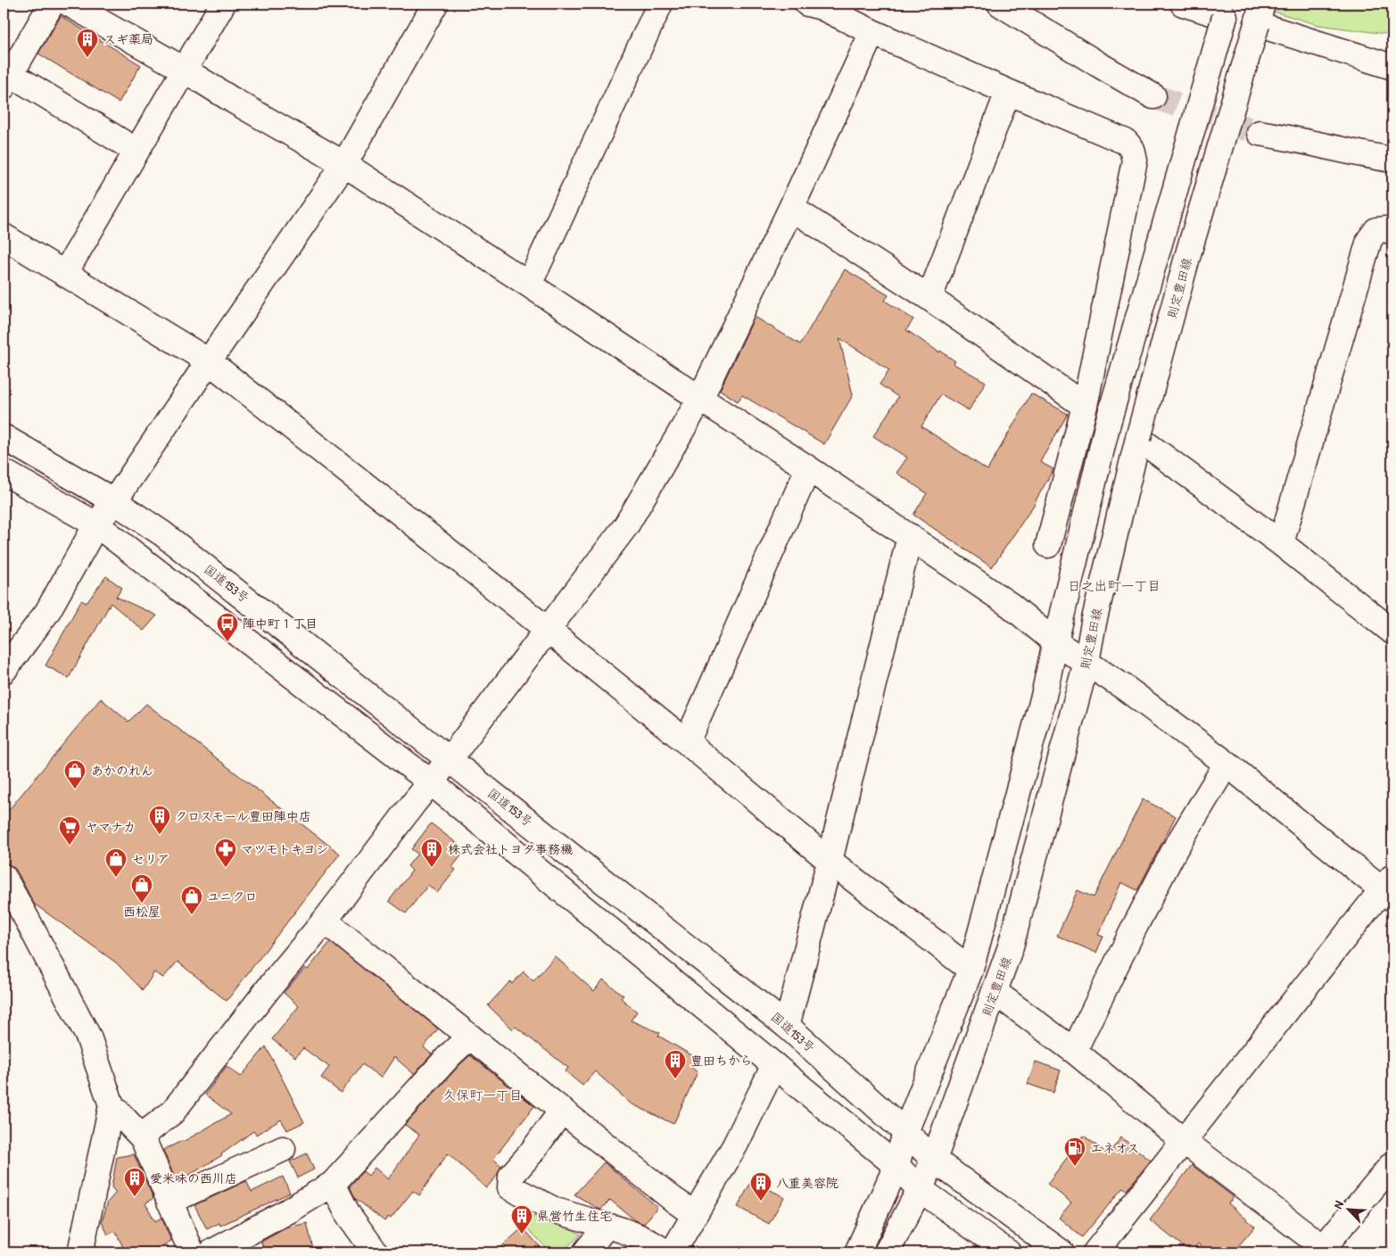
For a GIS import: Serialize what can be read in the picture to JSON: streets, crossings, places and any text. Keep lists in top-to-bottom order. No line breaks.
{"streets":{"main road":["則定豊田線","国道153号"]},"crossings":[["則定豊田線","国道153号"]],"districts":["日之出町一丁目","久保町一丁目"],"places":{"building":["スギ薬局","クロスモール豊田陣中店","株式会社トヨタ事務機","豊田ちから","愛米味の西川店","八重美容院","県営竹生住宅"],"bus stop":["陣中町１丁目"],"shop":["あかのれん","セリア","西松屋","ユニクロ"],"supermarket":["ヤマナカ"],"pharmacy":["マツモトキヨシ"],"fuel station":["エネオス"]},"north":"top left"}
